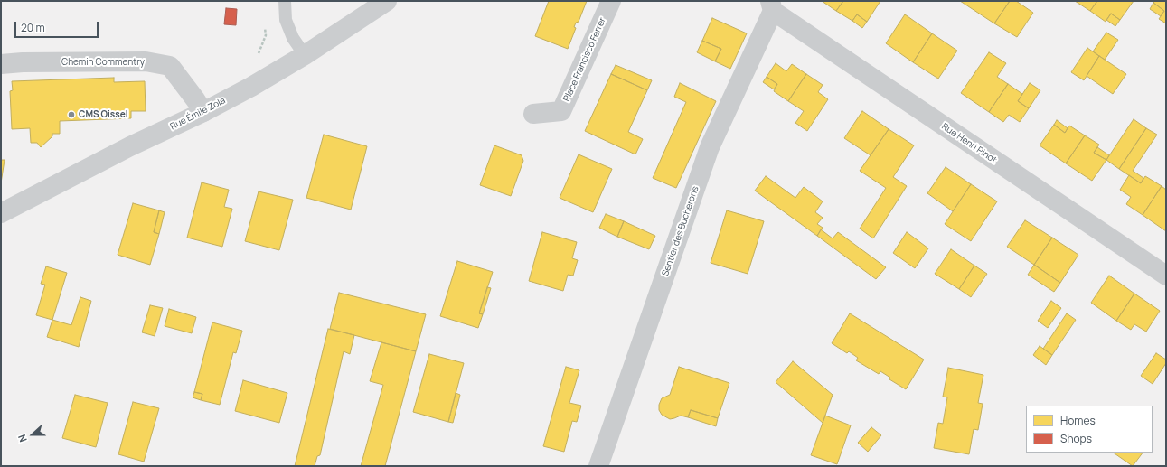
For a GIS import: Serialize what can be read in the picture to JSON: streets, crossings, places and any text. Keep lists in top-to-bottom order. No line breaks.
{"streets":{"main road":["Rue Émile Zola"],"street":["Place Francisco Ferrer","Chemin Commentry","Rue Henri Pinot","Sentier des Bucherons"]},"crossings":[["Chemin Commentry","Rue Émile Zola"],["Rue Henri Pinot","Sentier des Bucherons"]],"places":["CMS Oissel"],"legend":["Homes","Shops"],"scale_bar":"20 m","north":"left"}
